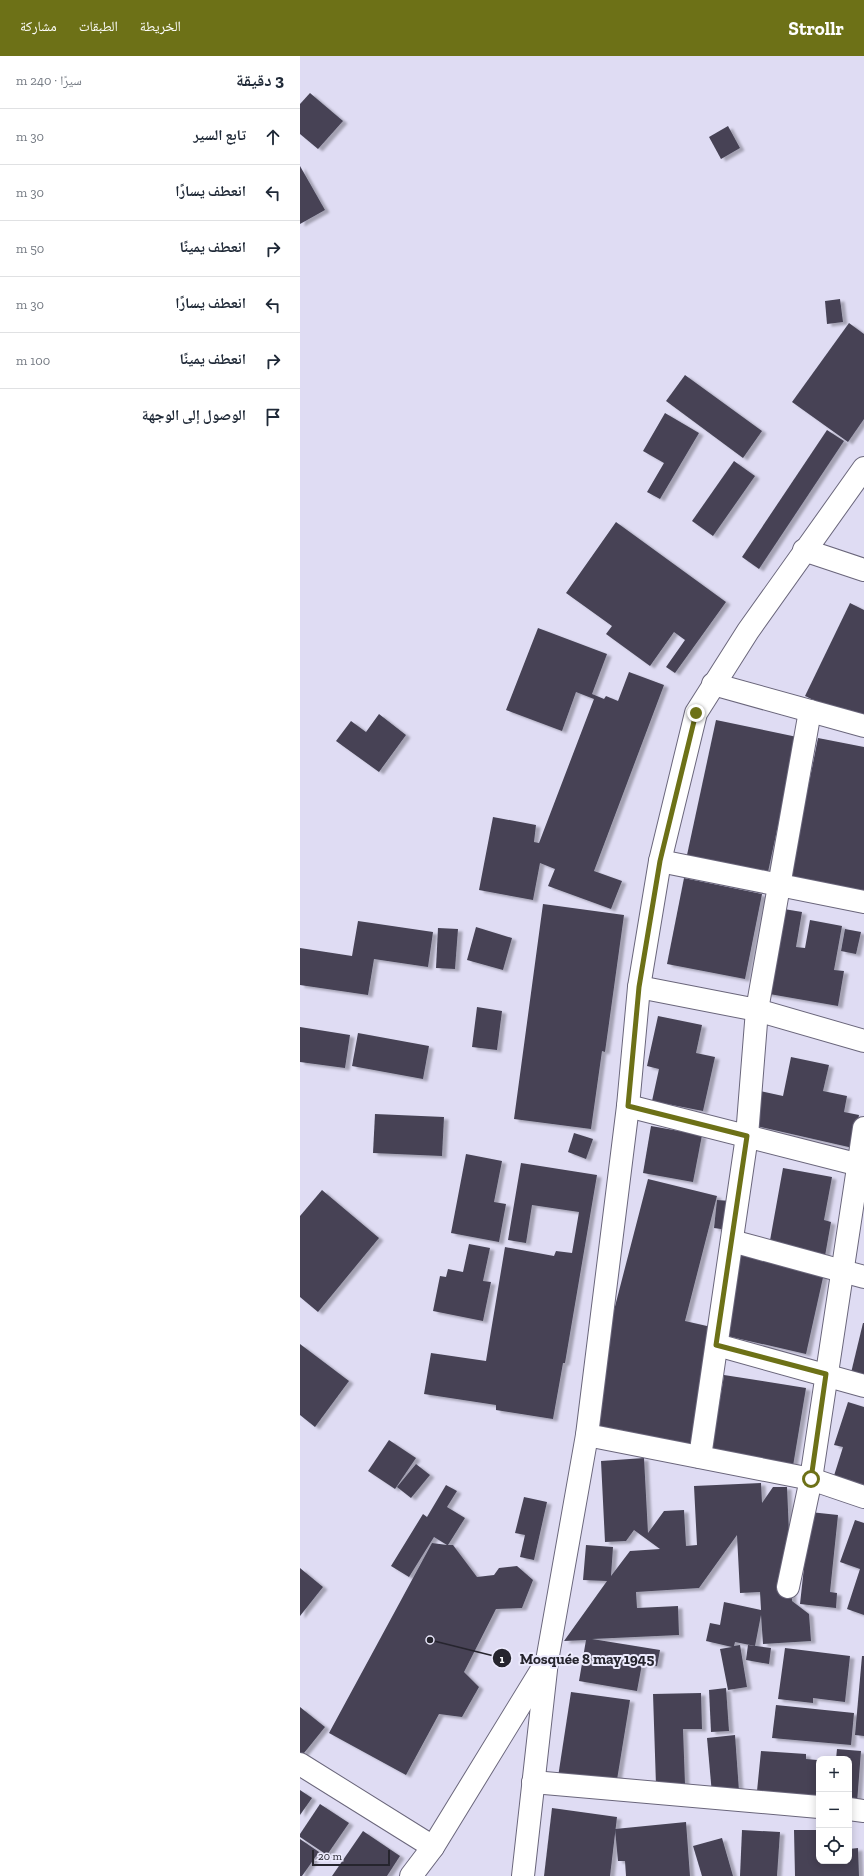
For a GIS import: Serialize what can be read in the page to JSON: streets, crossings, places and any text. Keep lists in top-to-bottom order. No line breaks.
{"places":["Mosquée 8 may 1945"],"scale_bar":"20 m","page":{"header":"Strollr","nav":["الخريطة","الطبقات","مشاركة"],"heading":["3 دقيقة","سيرًا · 240 m"],"list":[["تابع السير","30 m"],["انعطف يسارًا","30 m"],["انعطف يمينًا","50 m"],["انعطف يسارًا","30 m"],["انعطف يمينًا","100 m"],"الوصول إلى الوجهة"],"map_buttons":["+","−"],"scale":"20 m"}}
